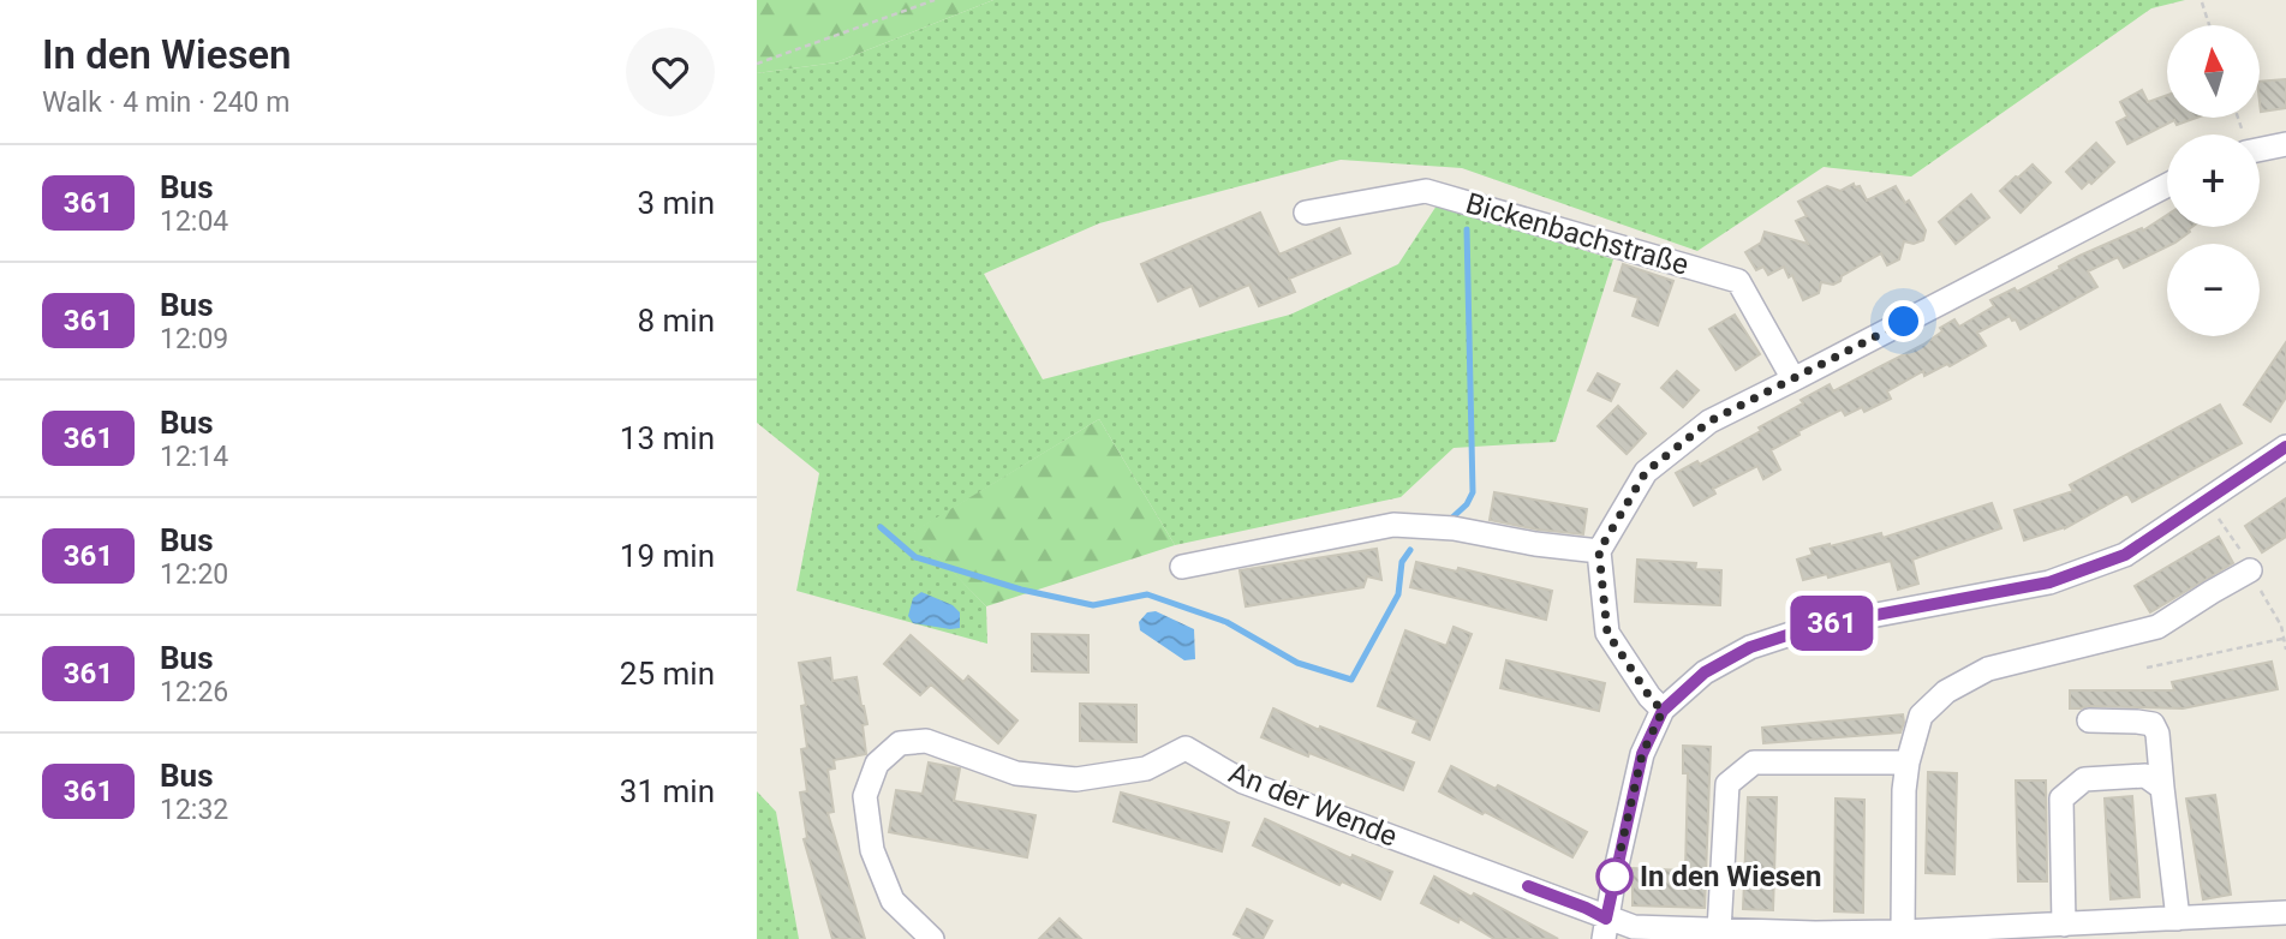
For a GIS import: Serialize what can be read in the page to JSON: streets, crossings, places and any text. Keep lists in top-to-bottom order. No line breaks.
{"streets":{"street":["Bickenbachstraße","An der Wende"]},"places":["In den Wiesen"],"lines":["bus line 361"],"north":"top","page":{"heading":["In den Wiesen","Walk · 4 min · 240 m"],"on_map":"361","map_buttons":["+","−"],"list":[{"mark":"361","name":"Bus","note":"12:04","value":"3 min"},{"mark":"361","name":"Bus","note":"12:09","value":"8 min"},{"mark":"361","name":"Bus","note":"12:14","value":"13 min"},{"mark":"361","name":"Bus","note":"12:20","value":"19 min"},{"mark":"361","name":"Bus","note":"12:26","value":"25 min"},{"mark":"361","name":"Bus","note":"12:32","value":"31 min"}]}}
